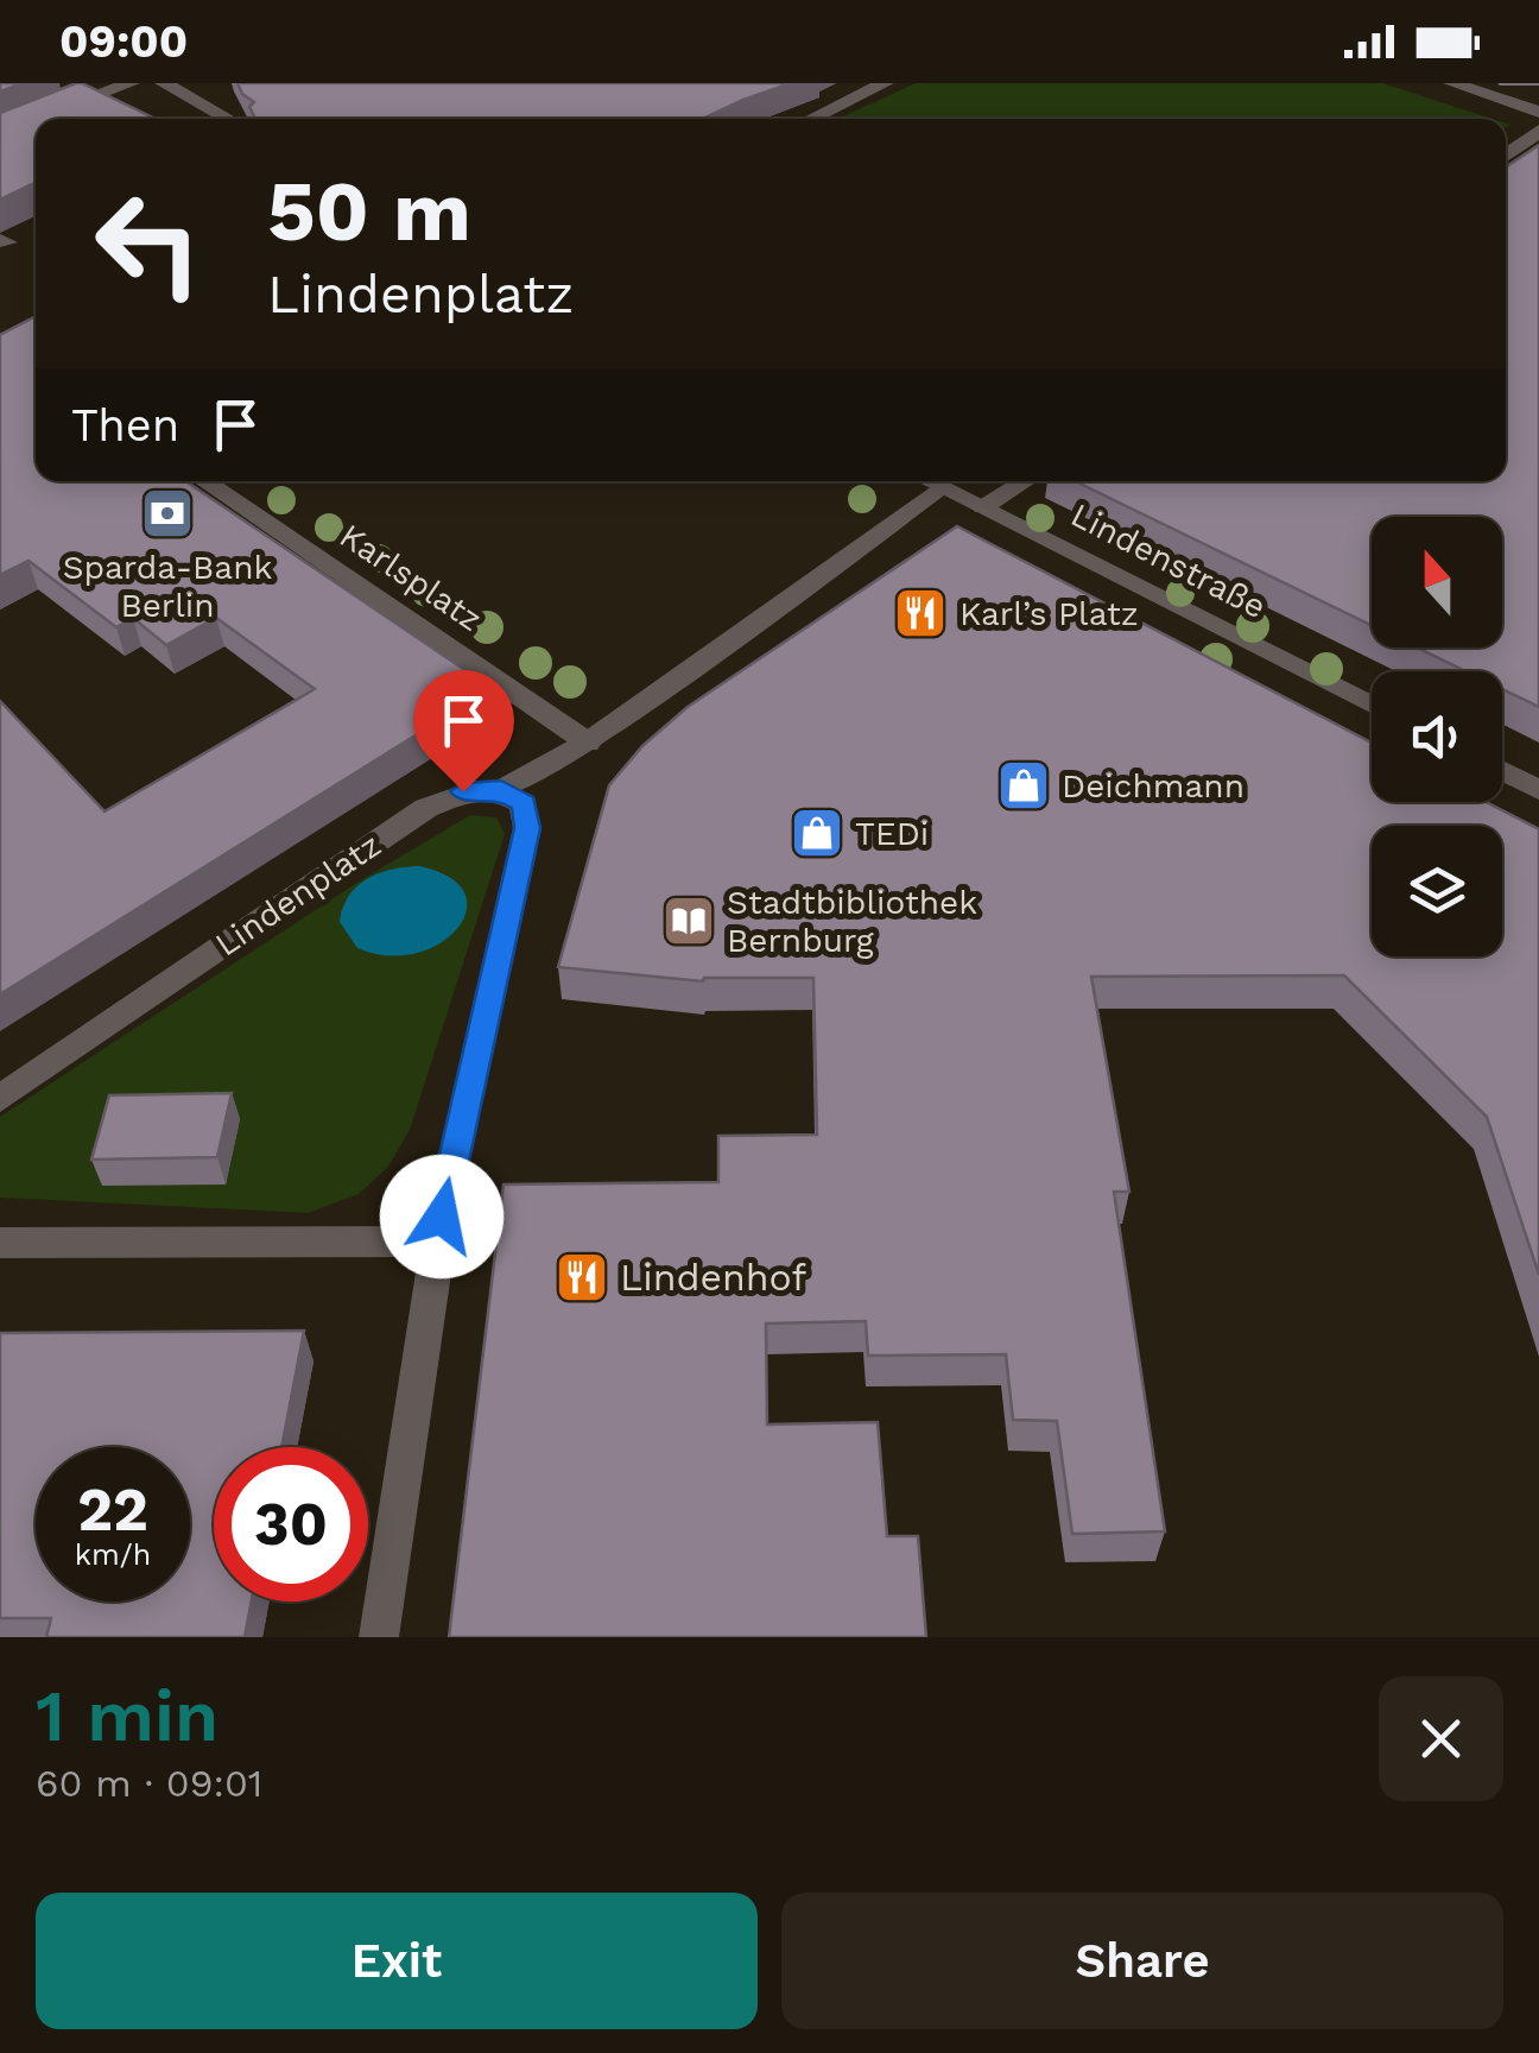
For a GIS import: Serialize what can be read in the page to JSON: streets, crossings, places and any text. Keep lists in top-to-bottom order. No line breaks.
{"streets":{"street":["Lindenstraße","Karlsplatz","Lindenplatz"]},"crossings":[["Lindenstraße","Lindenplatz"],["Karlsplatz","Lindenplatz"]],"places":{"bank":["Sparda-Bank Berlin"],"restaurant":["Karl’s Platz","Lindenhof"],"shop":["Deichmann","TEDi"],"library":["Stadtbibliothek Bernburg"]},"north":"top","page":{"status":"09:00","turn":["50 m","Lindenplatz"],"then":"Then","speed":"22 km/h","limit":"30","heading":["1 min","60 m · 09:01"],"buttons":["Exit","Share"]}}
